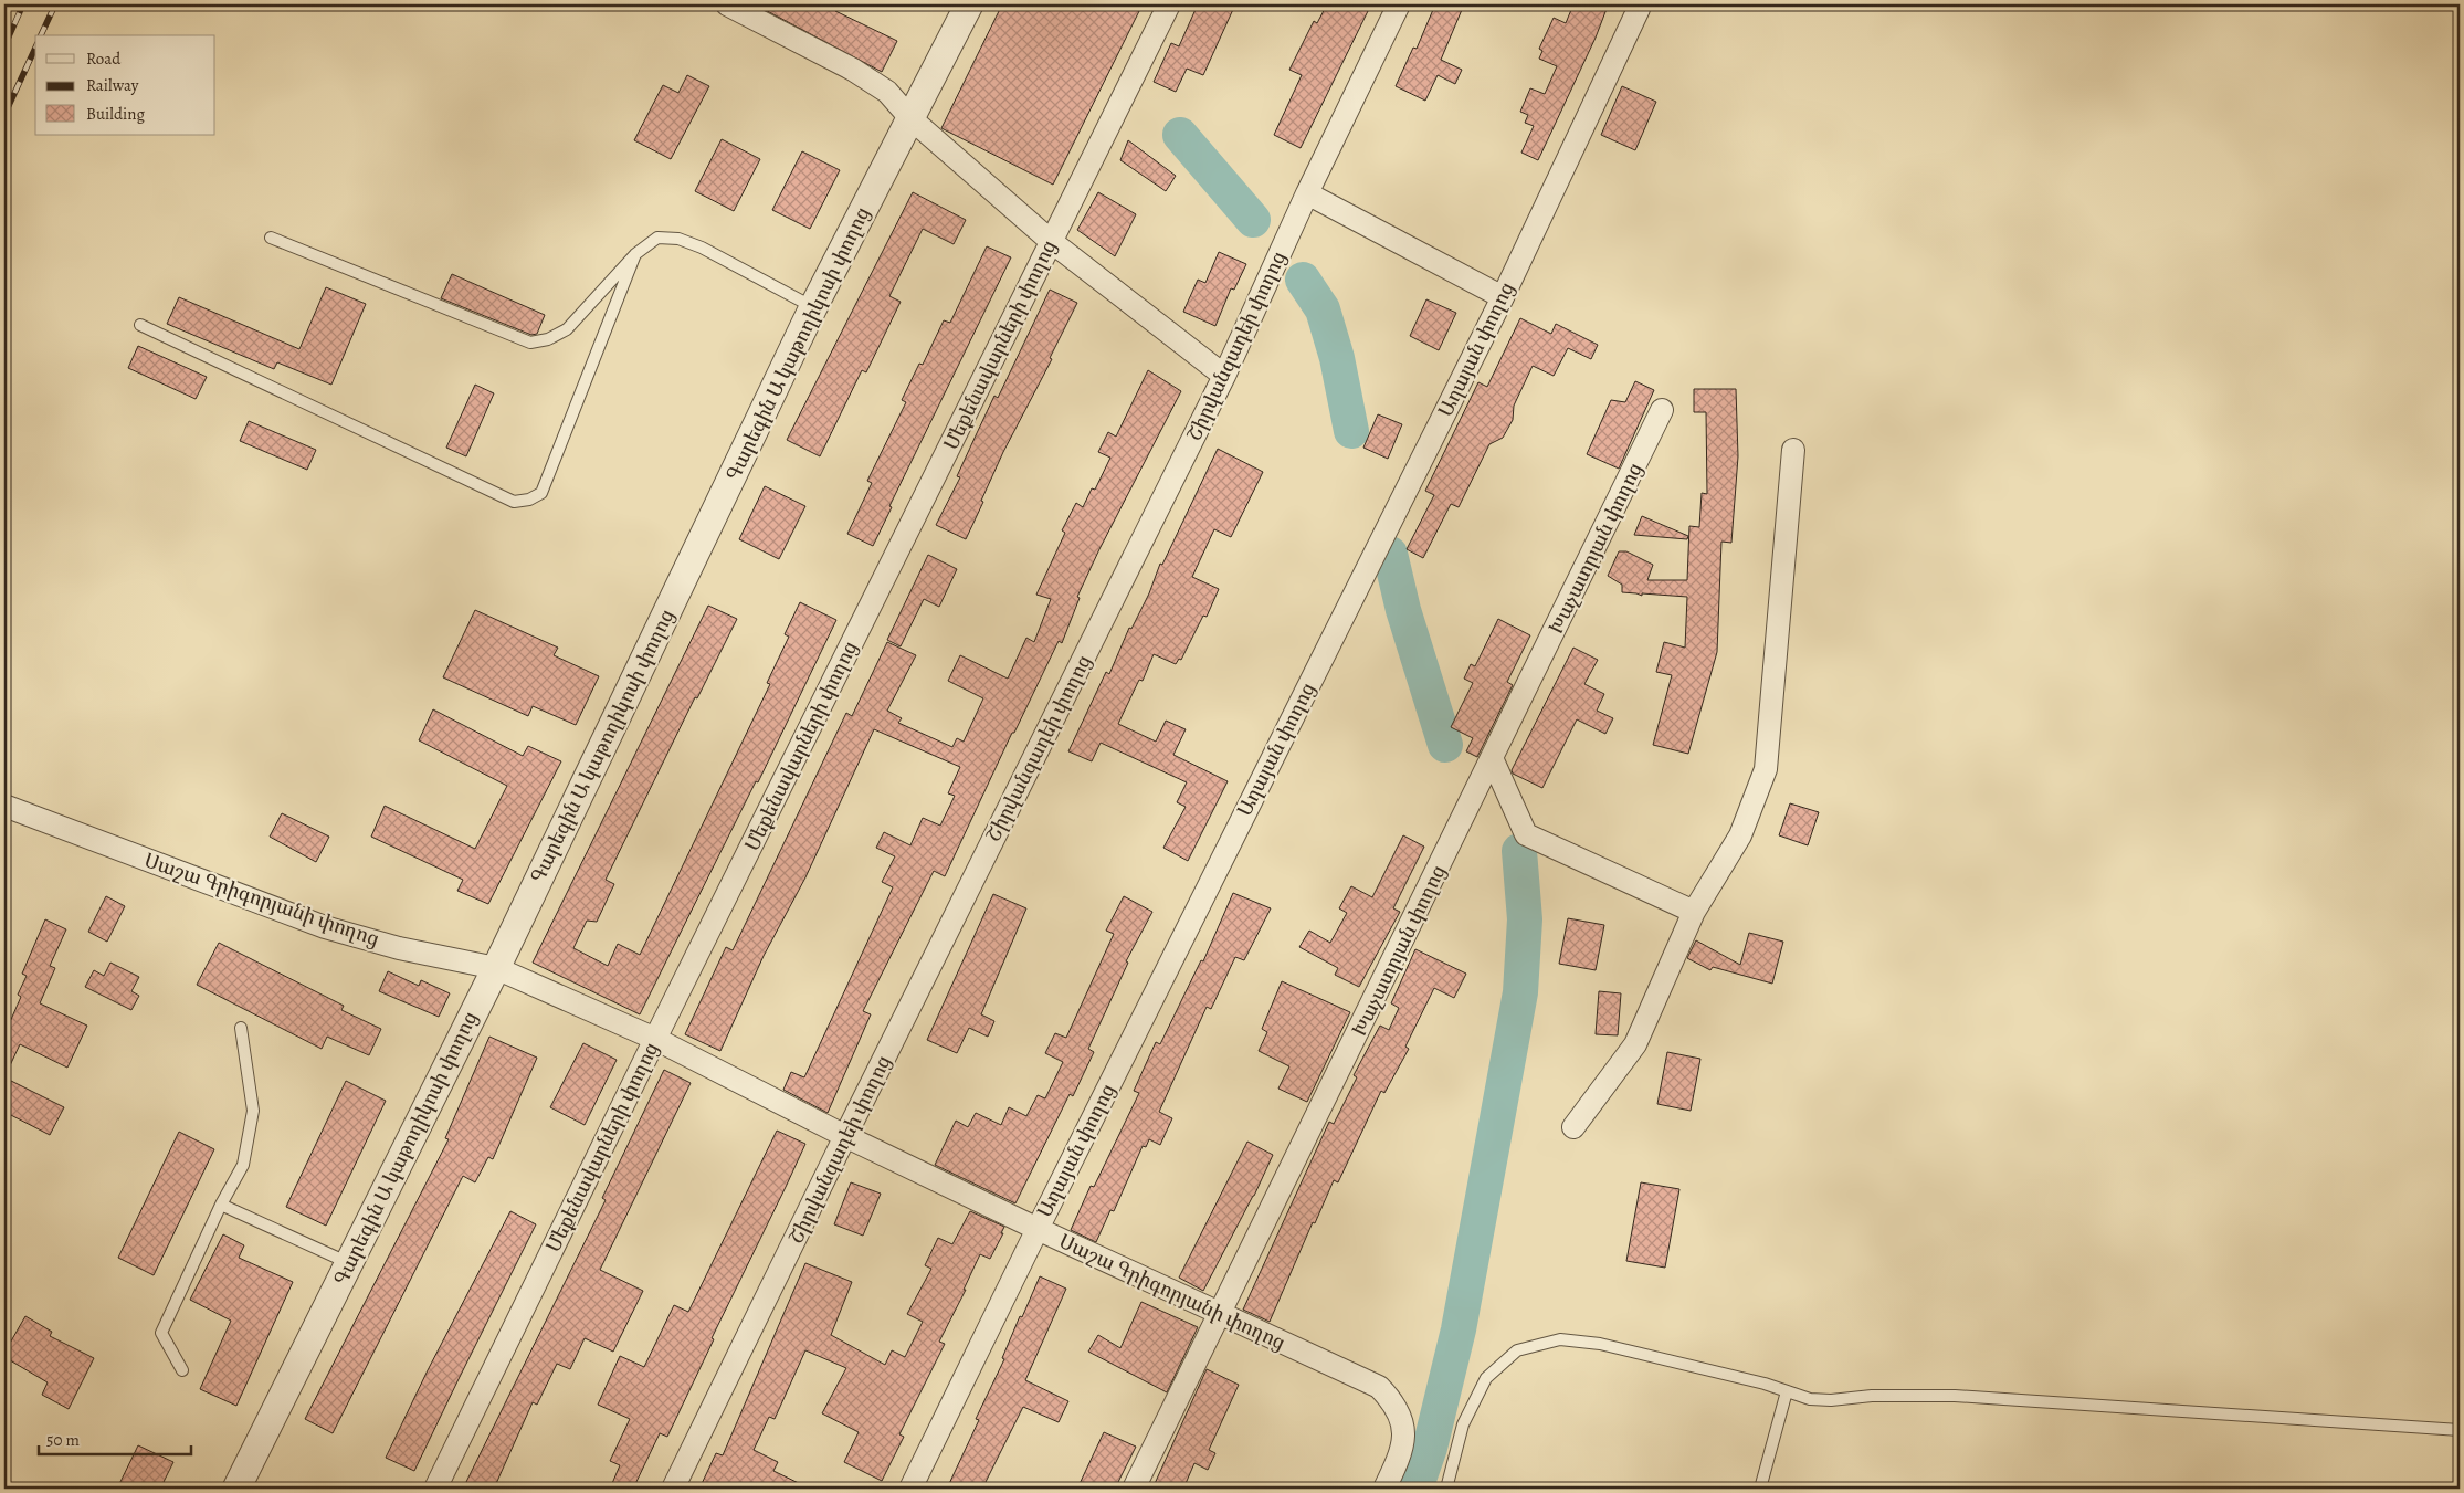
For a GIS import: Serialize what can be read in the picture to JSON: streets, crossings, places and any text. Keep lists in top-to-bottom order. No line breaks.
{"streets":{"street":["Գարեգին Ա կաթողիկոսի փողոց","Մեքենավարների փողոց","Շիրվանզադեի փողոց","Աղայան փողոց","Խաչատրյան փողոց","Սաշա Գրիգորյանի փողոց"]},"crossings":[["Գարեգին Ա կաթողիկոսի փողոց","Սաշա Գրիգորյանի փողոց"],["Մեքենավարների փողոց","Սաշա Գրիգորյանի փողոց"],["Շիրվանզադեի փողոց","Սաշա Գրիգորյանի փողոց"],["Աղայան փողոց","Սաշա Գրիգորյանի փողոց"],["Խաչատրյան փողոց","Սաշա Գրիգորյանի փողոց"]],"legend":["Road","Railway","Building"],"scale_bar":"50 m"}
